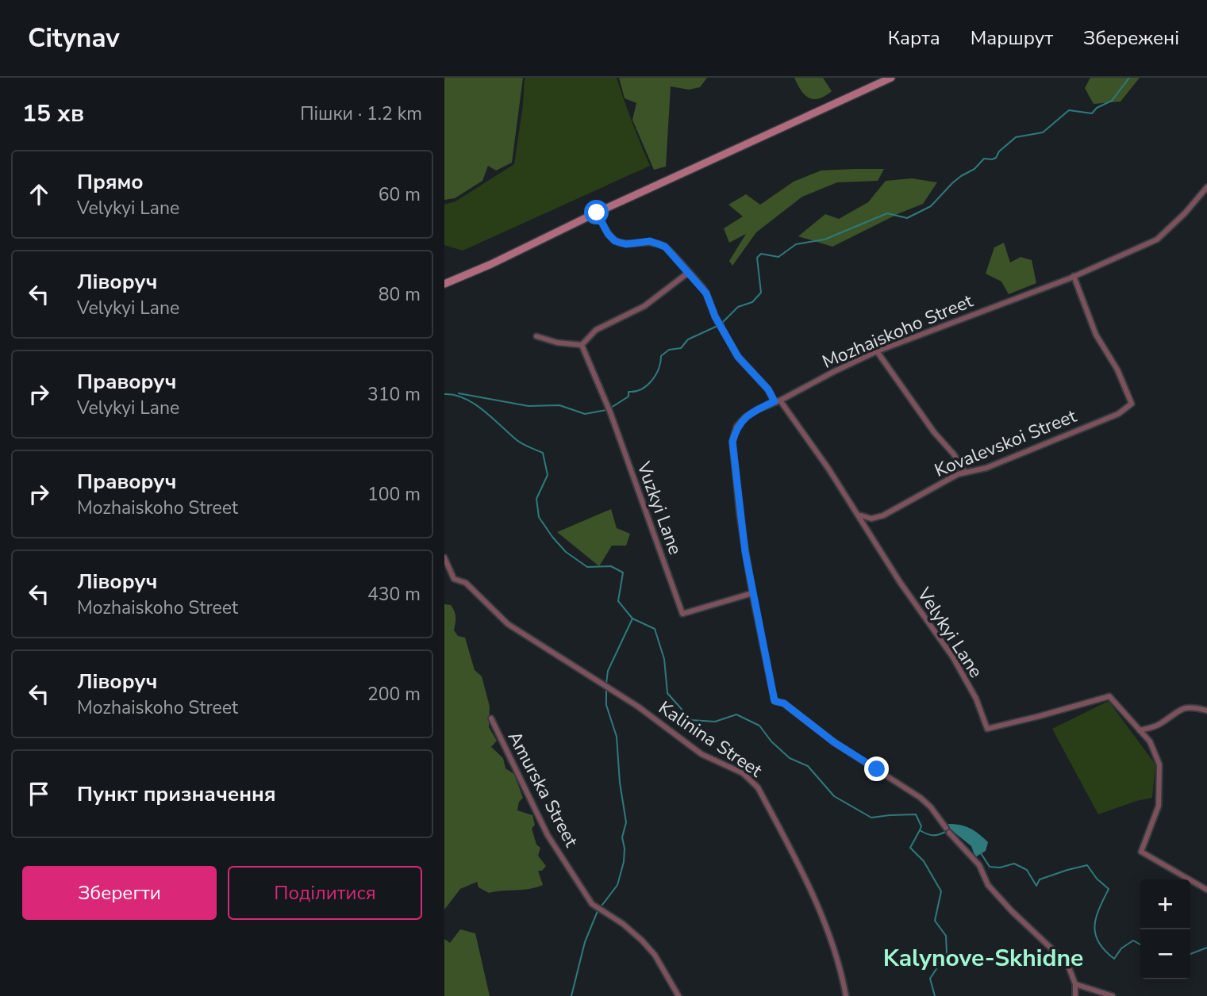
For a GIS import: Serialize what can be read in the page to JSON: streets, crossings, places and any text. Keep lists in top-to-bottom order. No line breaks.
{"streets":{"street":["Mozhaiskoho Street","Kovalevskoi Street","Vuzkyi Lane","Velykyi Lane","Kalinina Street","Amurska Street"]},"crossings":[["Mozhaiskoho Street","Kovalevskoi Street"],["Mozhaiskoho Street","Vuzkyi Lane"],["Mozhaiskoho Street","Velykyi Lane"],["Kovalevskoi Street","Velykyi Lane"]],"districts":["Kalynove-Skhidne"],"page":{"header":"Citynav","nav":["Карта","Маршрут","Збережені"],"heading":["15 хв","Пішки · 1.2 km"],"list":[["Прямо","Velykyi Lane","60 m"],["Ліворуч","Velykyi Lane","80 m"],["Праворуч","Velykyi Lane","310 m"],["Праворуч","Mozhaiskoho Street","100 m"],["Ліворуч","Mozhaiskoho Street","430 m"],["Ліворуч","Mozhaiskoho Street","200 m"],"Пункт призначення"],"buttons":["Зберегти","Поділитися"],"map_buttons":["+","−"]}}
